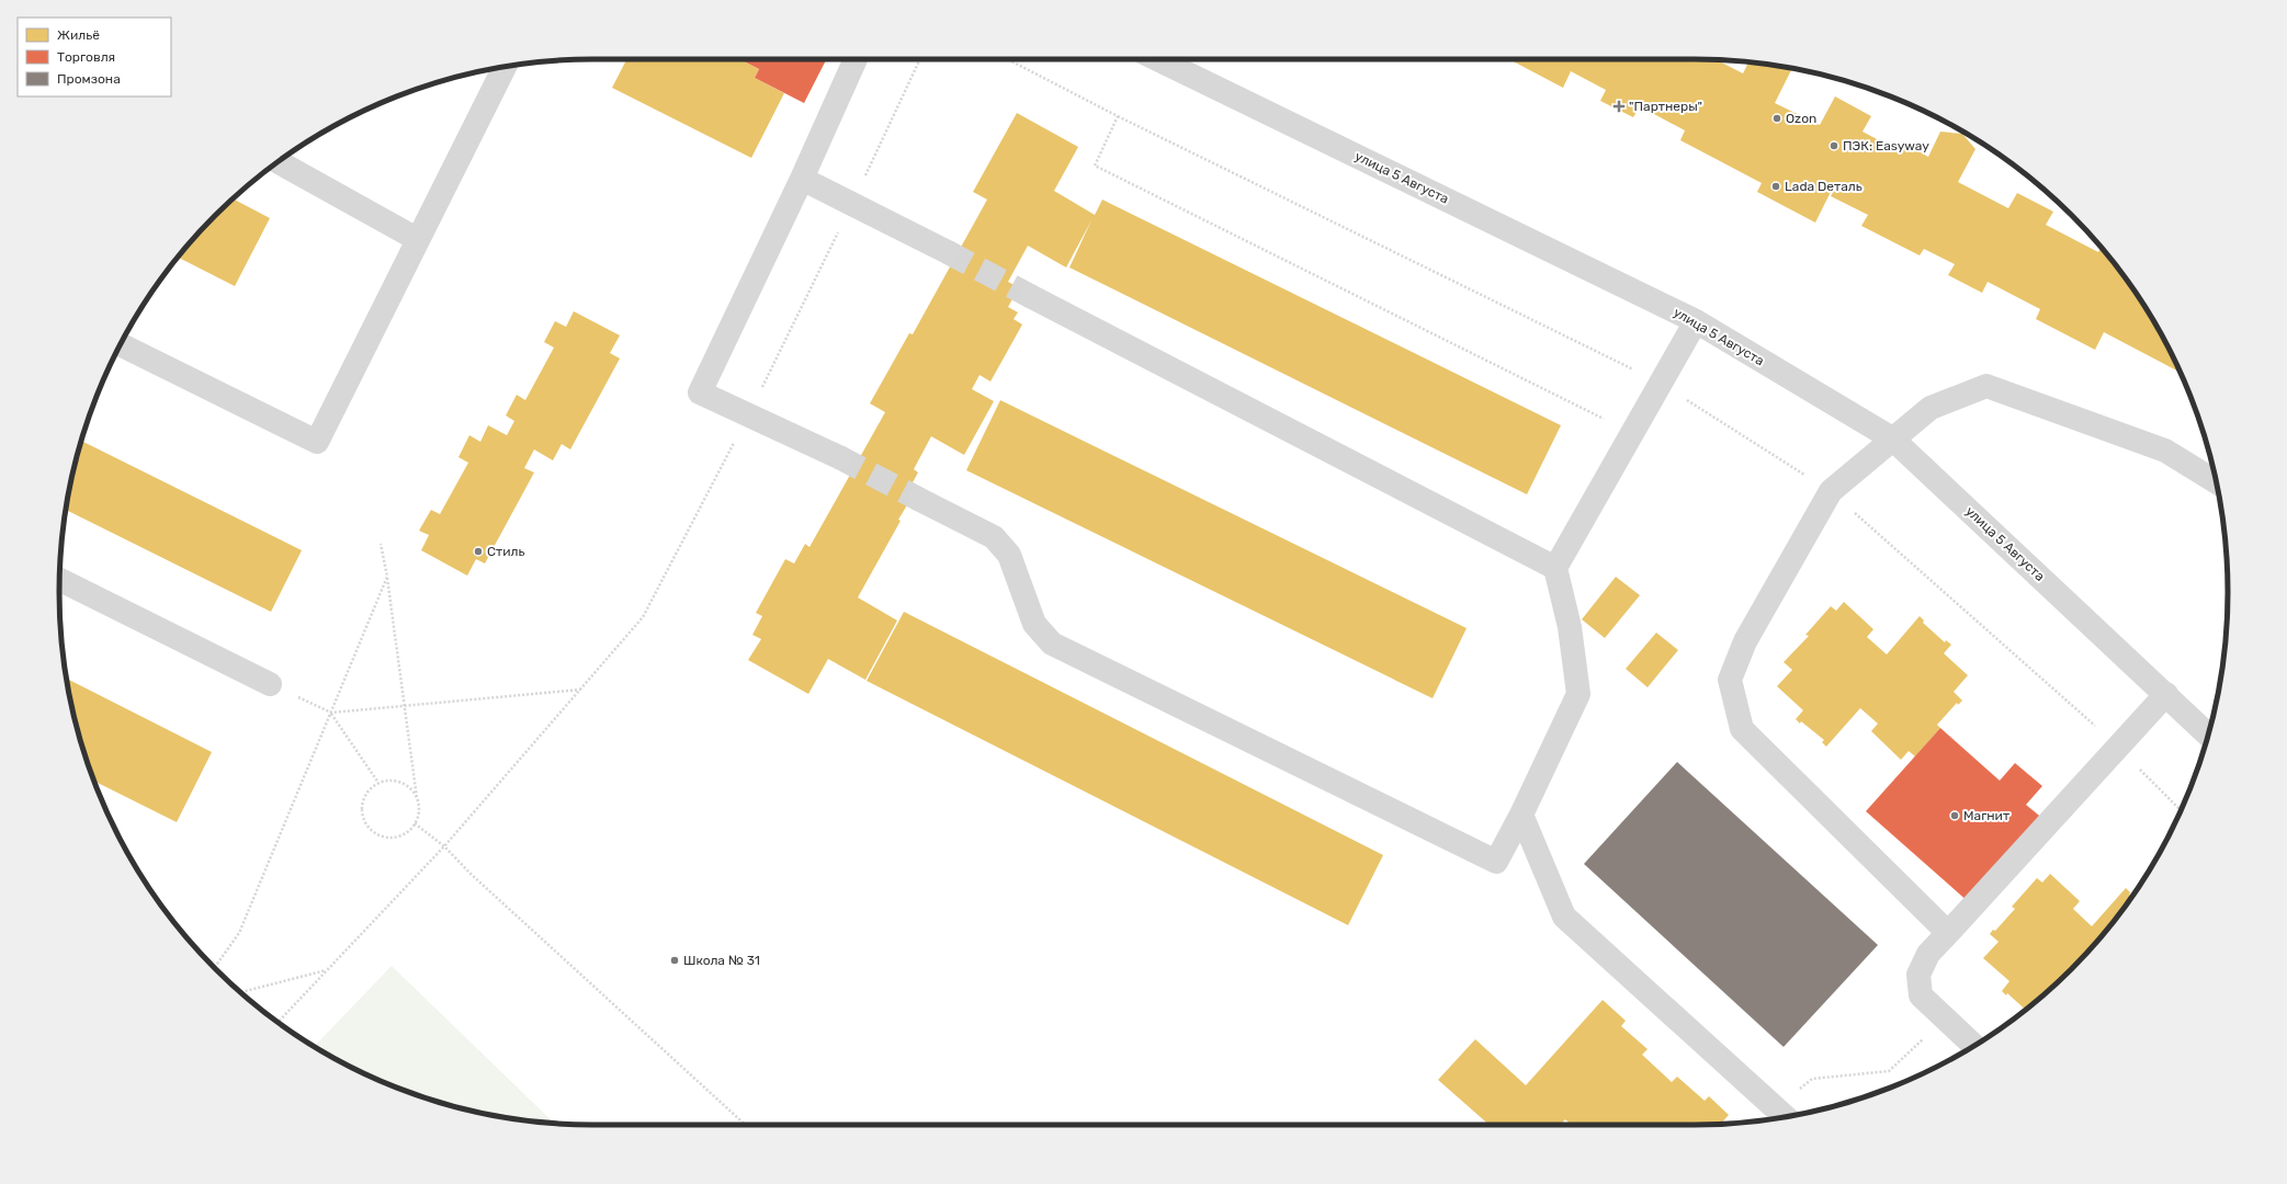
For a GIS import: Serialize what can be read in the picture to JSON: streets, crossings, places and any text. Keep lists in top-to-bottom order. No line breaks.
{"streets":{"street":["улица 5 Августа"]},"places":{"health":["\"Партнеры\""],"other":["Ozon","ПЭК: Easyway","Lada Dеталь","Стиль","Магнит","Школа № 31"]},"legend":["Жильё","Торговля","Промзона"]}
